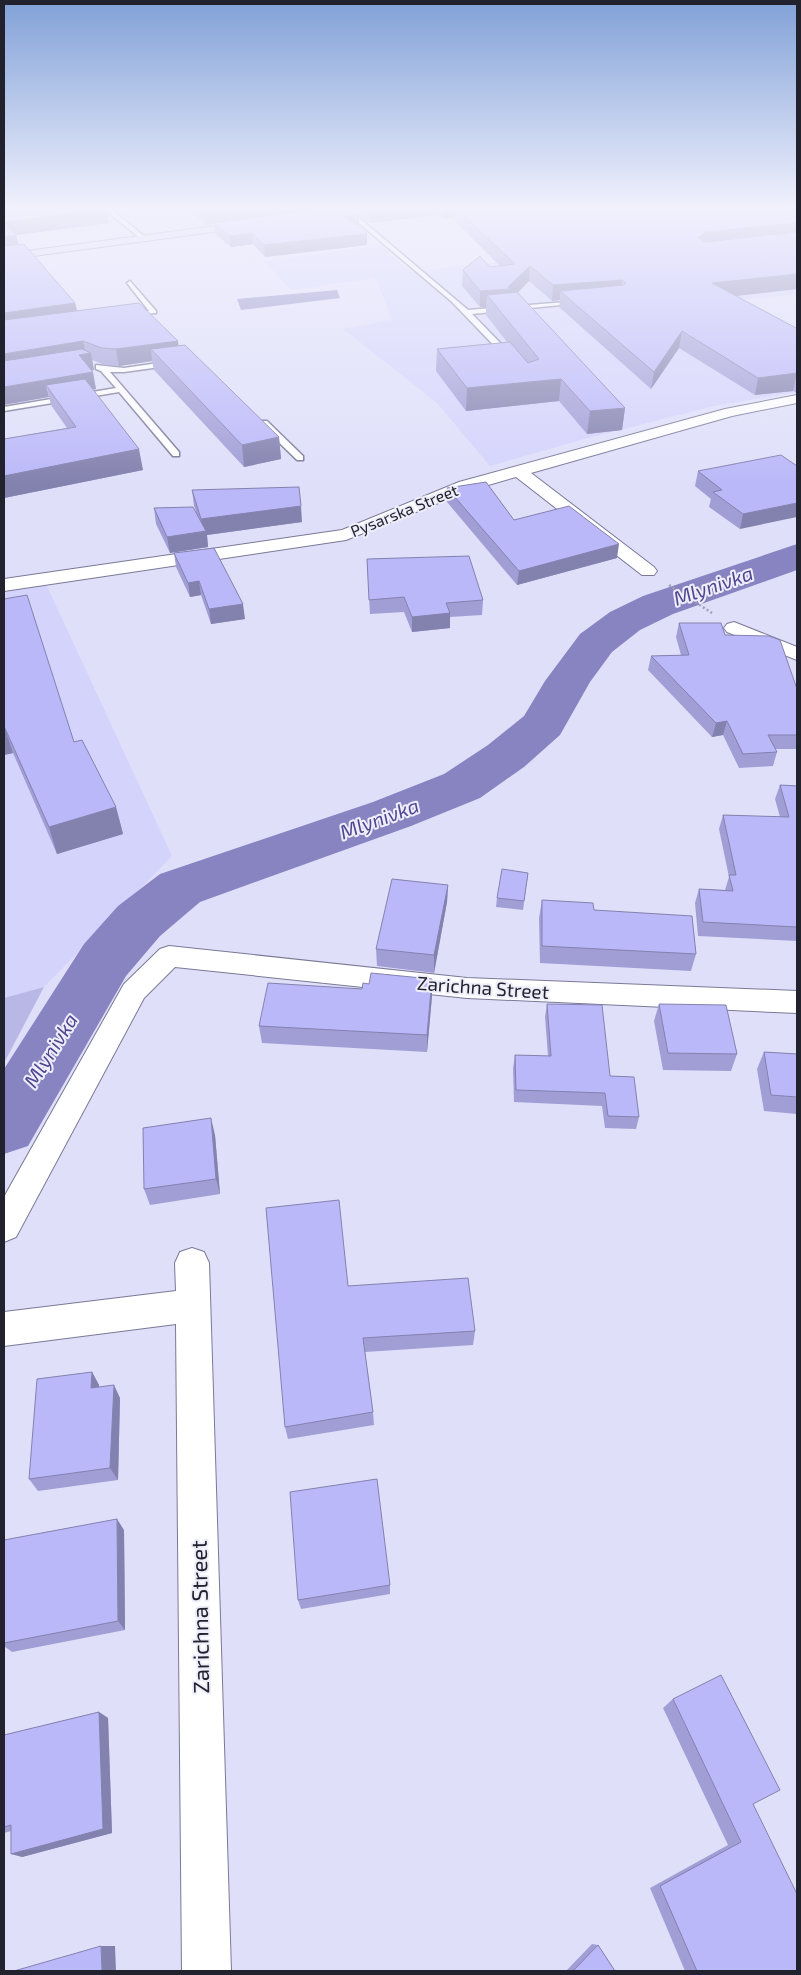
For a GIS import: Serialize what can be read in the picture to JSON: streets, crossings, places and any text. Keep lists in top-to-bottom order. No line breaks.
{"streets":{"street":["Pysarska Street","Zarichna Street"]},"water":["Mlynivka"]}
